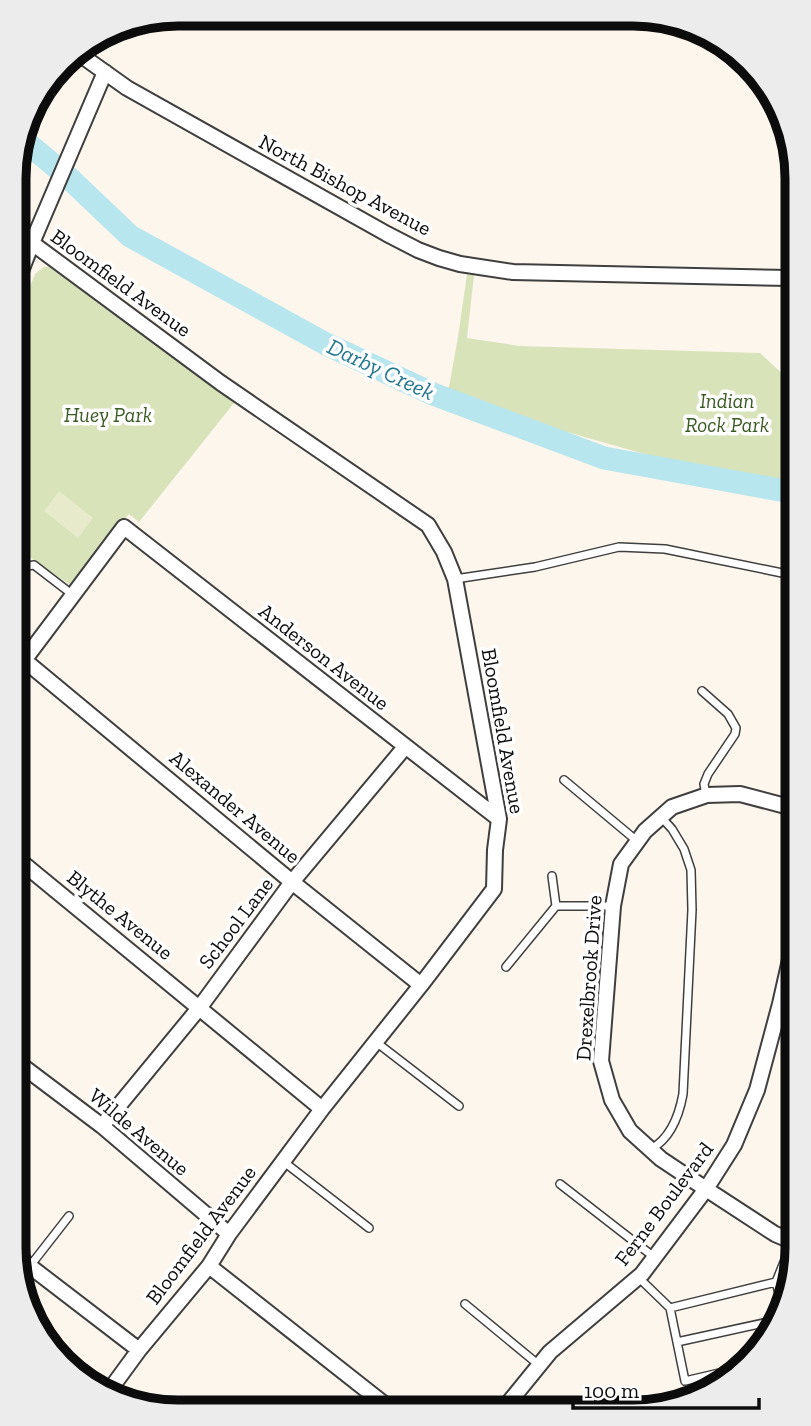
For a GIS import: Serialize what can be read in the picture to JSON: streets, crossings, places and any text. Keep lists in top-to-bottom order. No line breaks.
{"streets":{"street":["North Bishop Avenue","Bloomfield Avenue","Anderson Avenue","Alexander Avenue","Blythe Avenue","School Lane","Drexelbrook Drive","Wilde Avenue","Ferne Boulevard"]},"crossings":[["Bloomfield Avenue","Anderson Avenue"],["Bloomfield Avenue","Alexander Avenue"],["Bloomfield Avenue","Blythe Avenue"],["Bloomfield Avenue","Wilde Avenue"],["Anderson Avenue","School Lane"],["Alexander Avenue","School Lane"],["Blythe Avenue","School Lane"],["School Lane","Wilde Avenue"],["Drexelbrook Drive","Ferne Boulevard"]],"water":["Darby Creek"],"parks":["Indian Rock Park","Huey Park"],"scale_bar":"100 m"}
